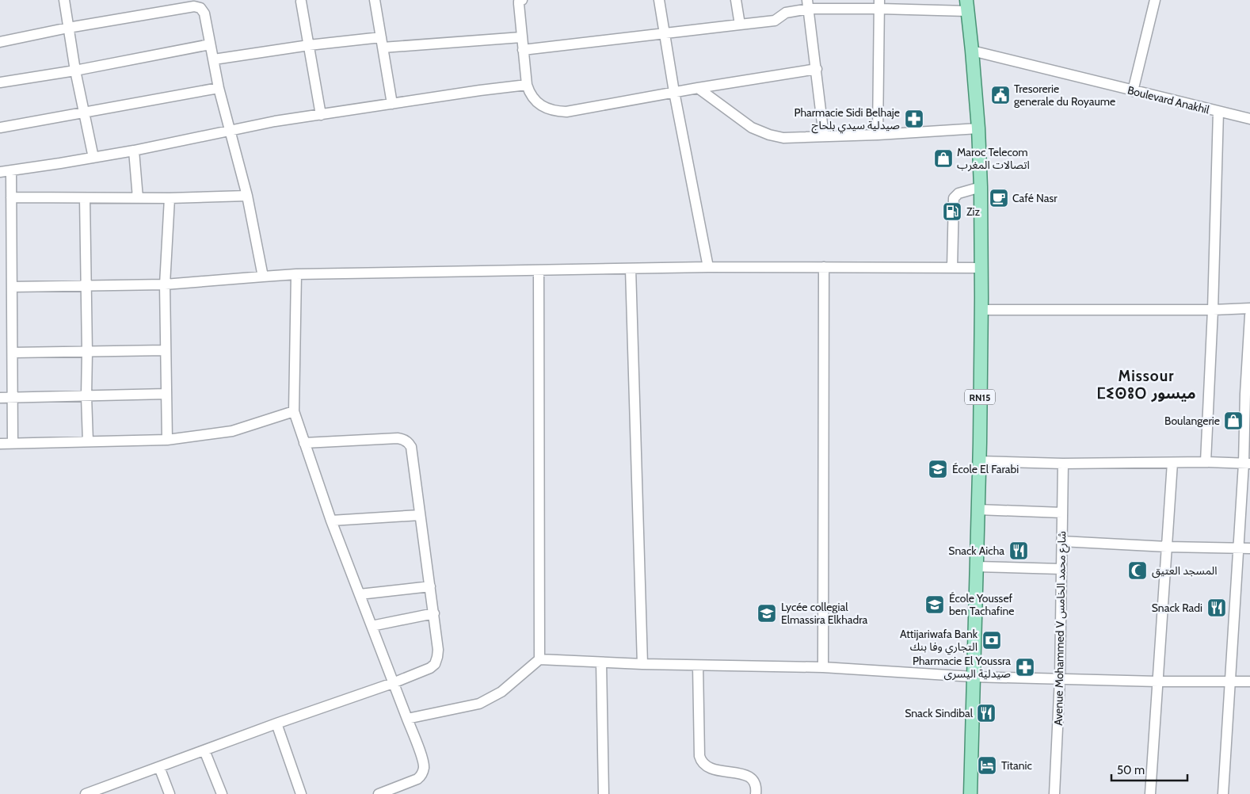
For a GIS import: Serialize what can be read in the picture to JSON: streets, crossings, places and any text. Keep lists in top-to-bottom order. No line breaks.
{"streets":{"main road":["RN15"],"street":["Boulevard Anakhil","Avenue Mohammed V شارع محمد الخامس"]},"crossings":[["Boulevard Anakhil","RN15"]],"districts":["Missour ⵎⵉⵙⵓⵔ ميسور"],"places":{"public building":["Tresorerie generale du Royaume"],"pharmacy":["Pharmacie Sidi Belhaje صيدلية سيدي بلحاج","Pharmacie El Youssra صيدلية اليسرى"],"shop":["Maroc Telecom اتصالات المغرب","Boulangerie"],"cafe":["Café Nasr"],"fuel station":["Ziz"],"school or university":["École El Farabi","École Youssef ben Tachafine","Lycée collegial Elmassira Elkhadra"],"restaurant":["Snack Aicha","Snack Radi","Snack Sindibal"],"mosque":["المسجد العتيق"],"bank":["Attijariwafa Bank التجاري وفا بنك"],"hotel":["Titanic"]},"scale_bar":"50 m"}
